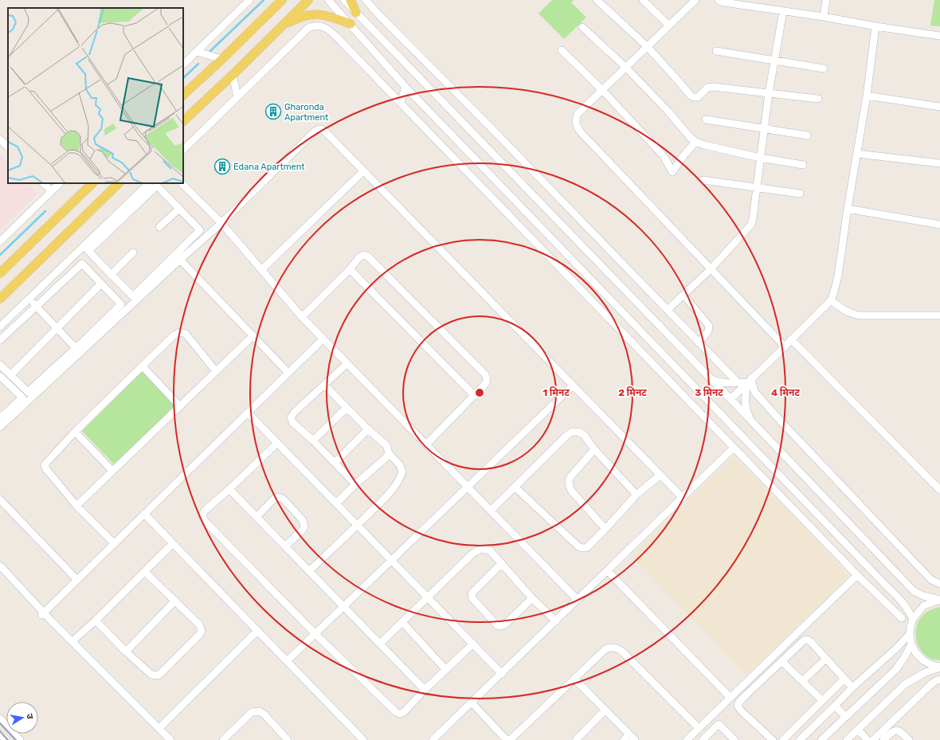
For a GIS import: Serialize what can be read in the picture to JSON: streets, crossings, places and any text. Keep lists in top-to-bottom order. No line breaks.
{"places":{"building":["Gharonda Apartment","Edana Apartment"]},"north":"right","rings":["1 मिनट","2 मिनट","3 मिनट","4 मिनट"]}
